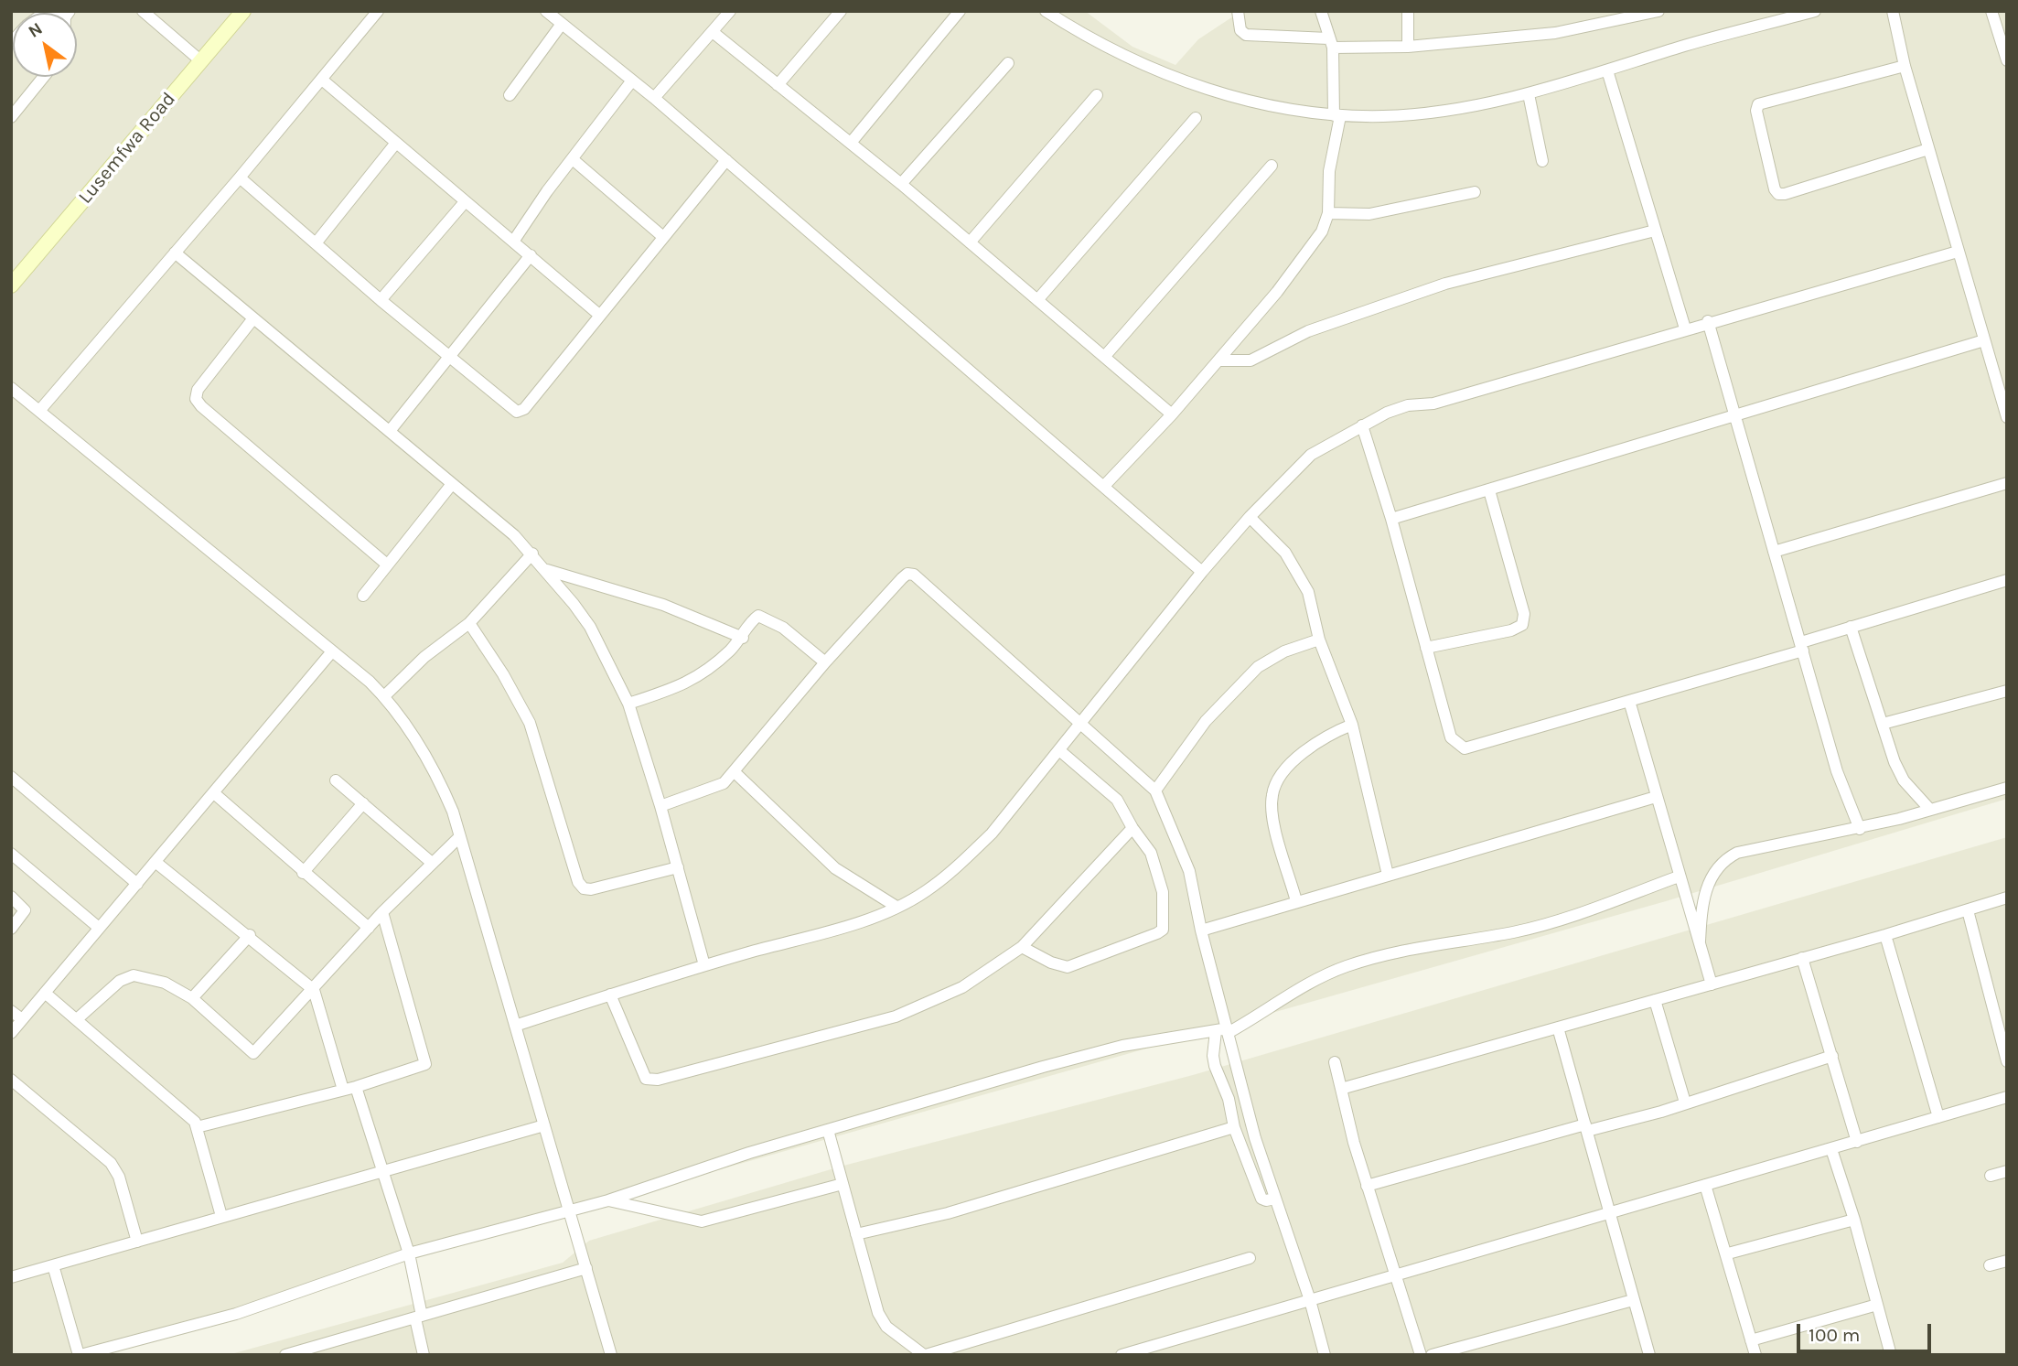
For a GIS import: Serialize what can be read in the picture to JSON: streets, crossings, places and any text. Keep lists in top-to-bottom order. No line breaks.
{"streets":{"street":["Lusemfwa Road"]},"scale_bar":"100 m","north":"top left"}
